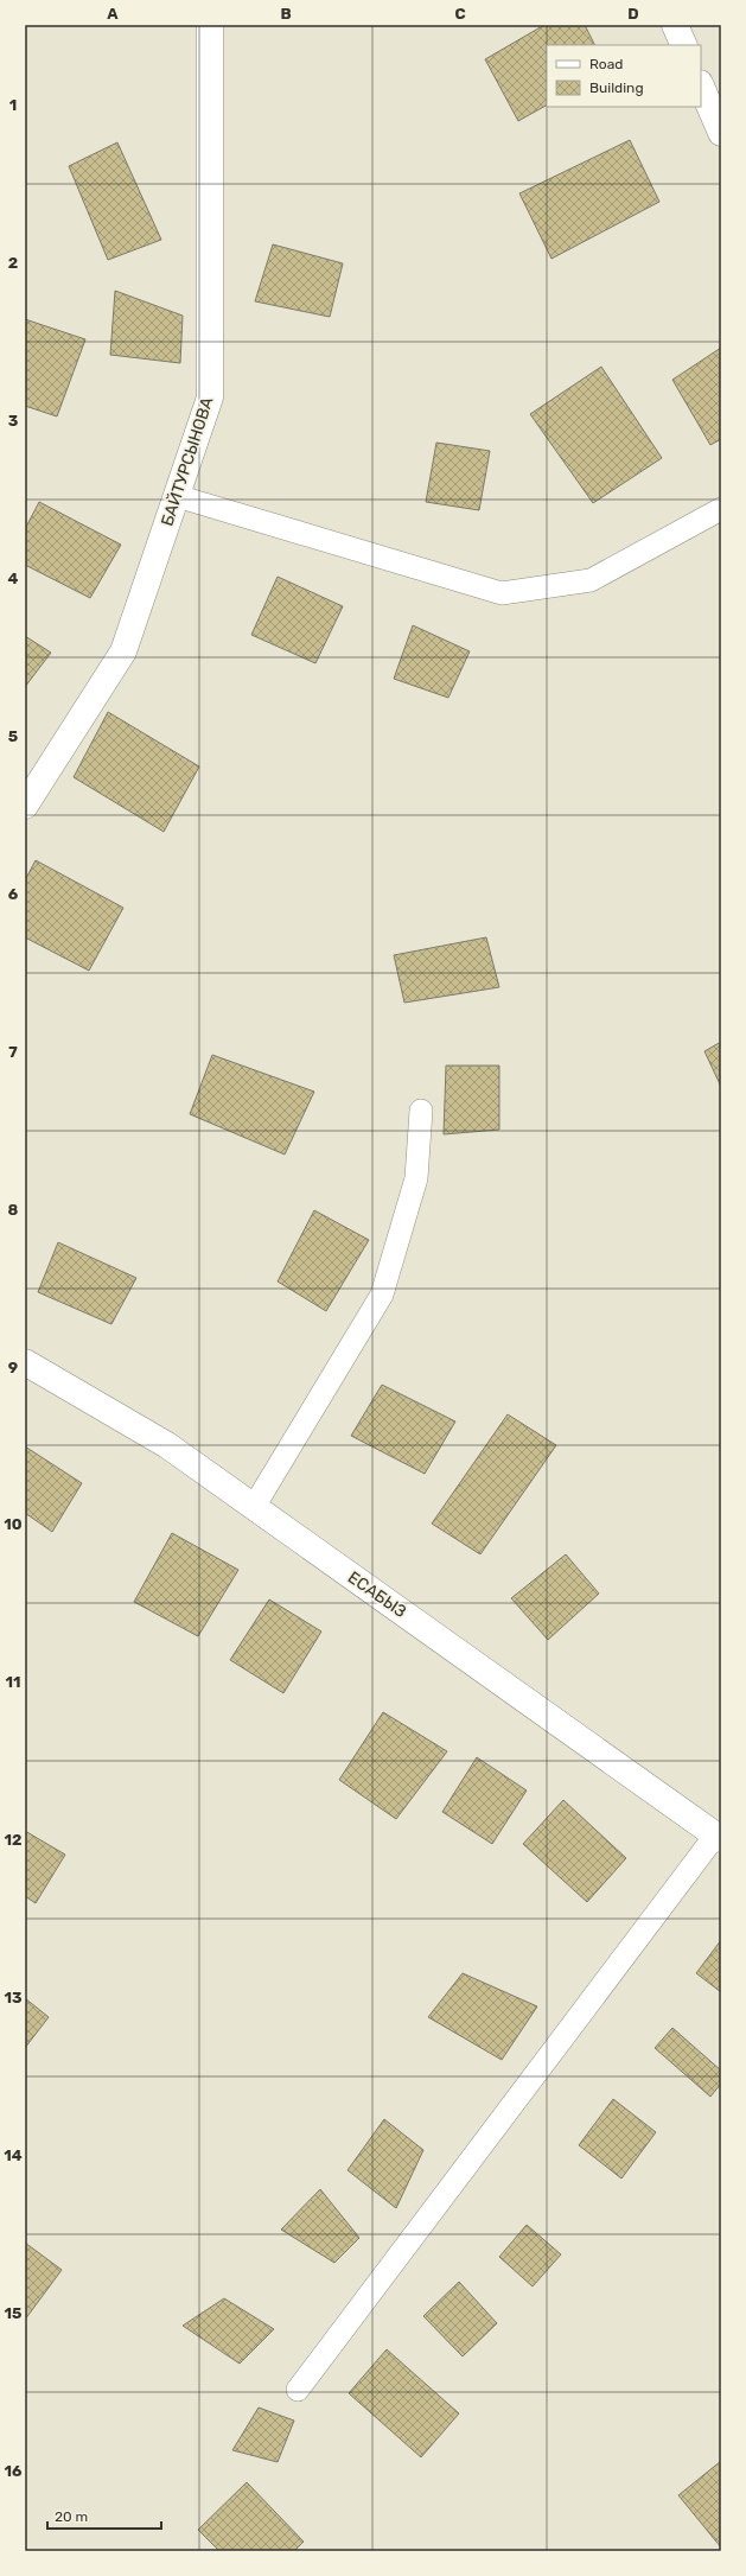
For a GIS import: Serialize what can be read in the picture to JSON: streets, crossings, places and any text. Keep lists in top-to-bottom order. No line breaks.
{"streets":{"street":["БАЙТУРСЫНОВА","ЕСАБЫЗ"]},"legend":["Road","Building"],"scale_bar":"20 m","grid":{"columns":["A","B","C","D"],"rows":["1","2","3","4","5","6","7","8","9","10","11","12","13","14","15","16"]}}
